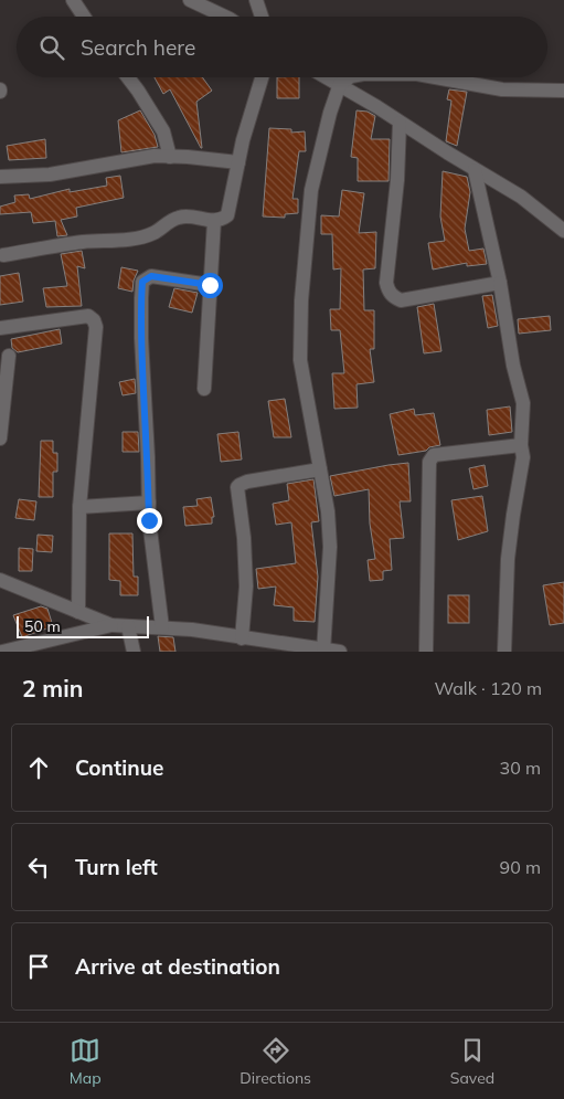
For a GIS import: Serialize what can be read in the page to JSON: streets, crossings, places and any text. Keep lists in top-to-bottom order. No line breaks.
{"scale_bar":"50 m","page":{"search":"Search here","scale":"50 m","heading":["2 min","Walk · 120 m"],"list":[["Continue","30 m"],["Turn left","90 m"],"Arrive at destination"],"nav":["Map","Directions","Saved"]}}
